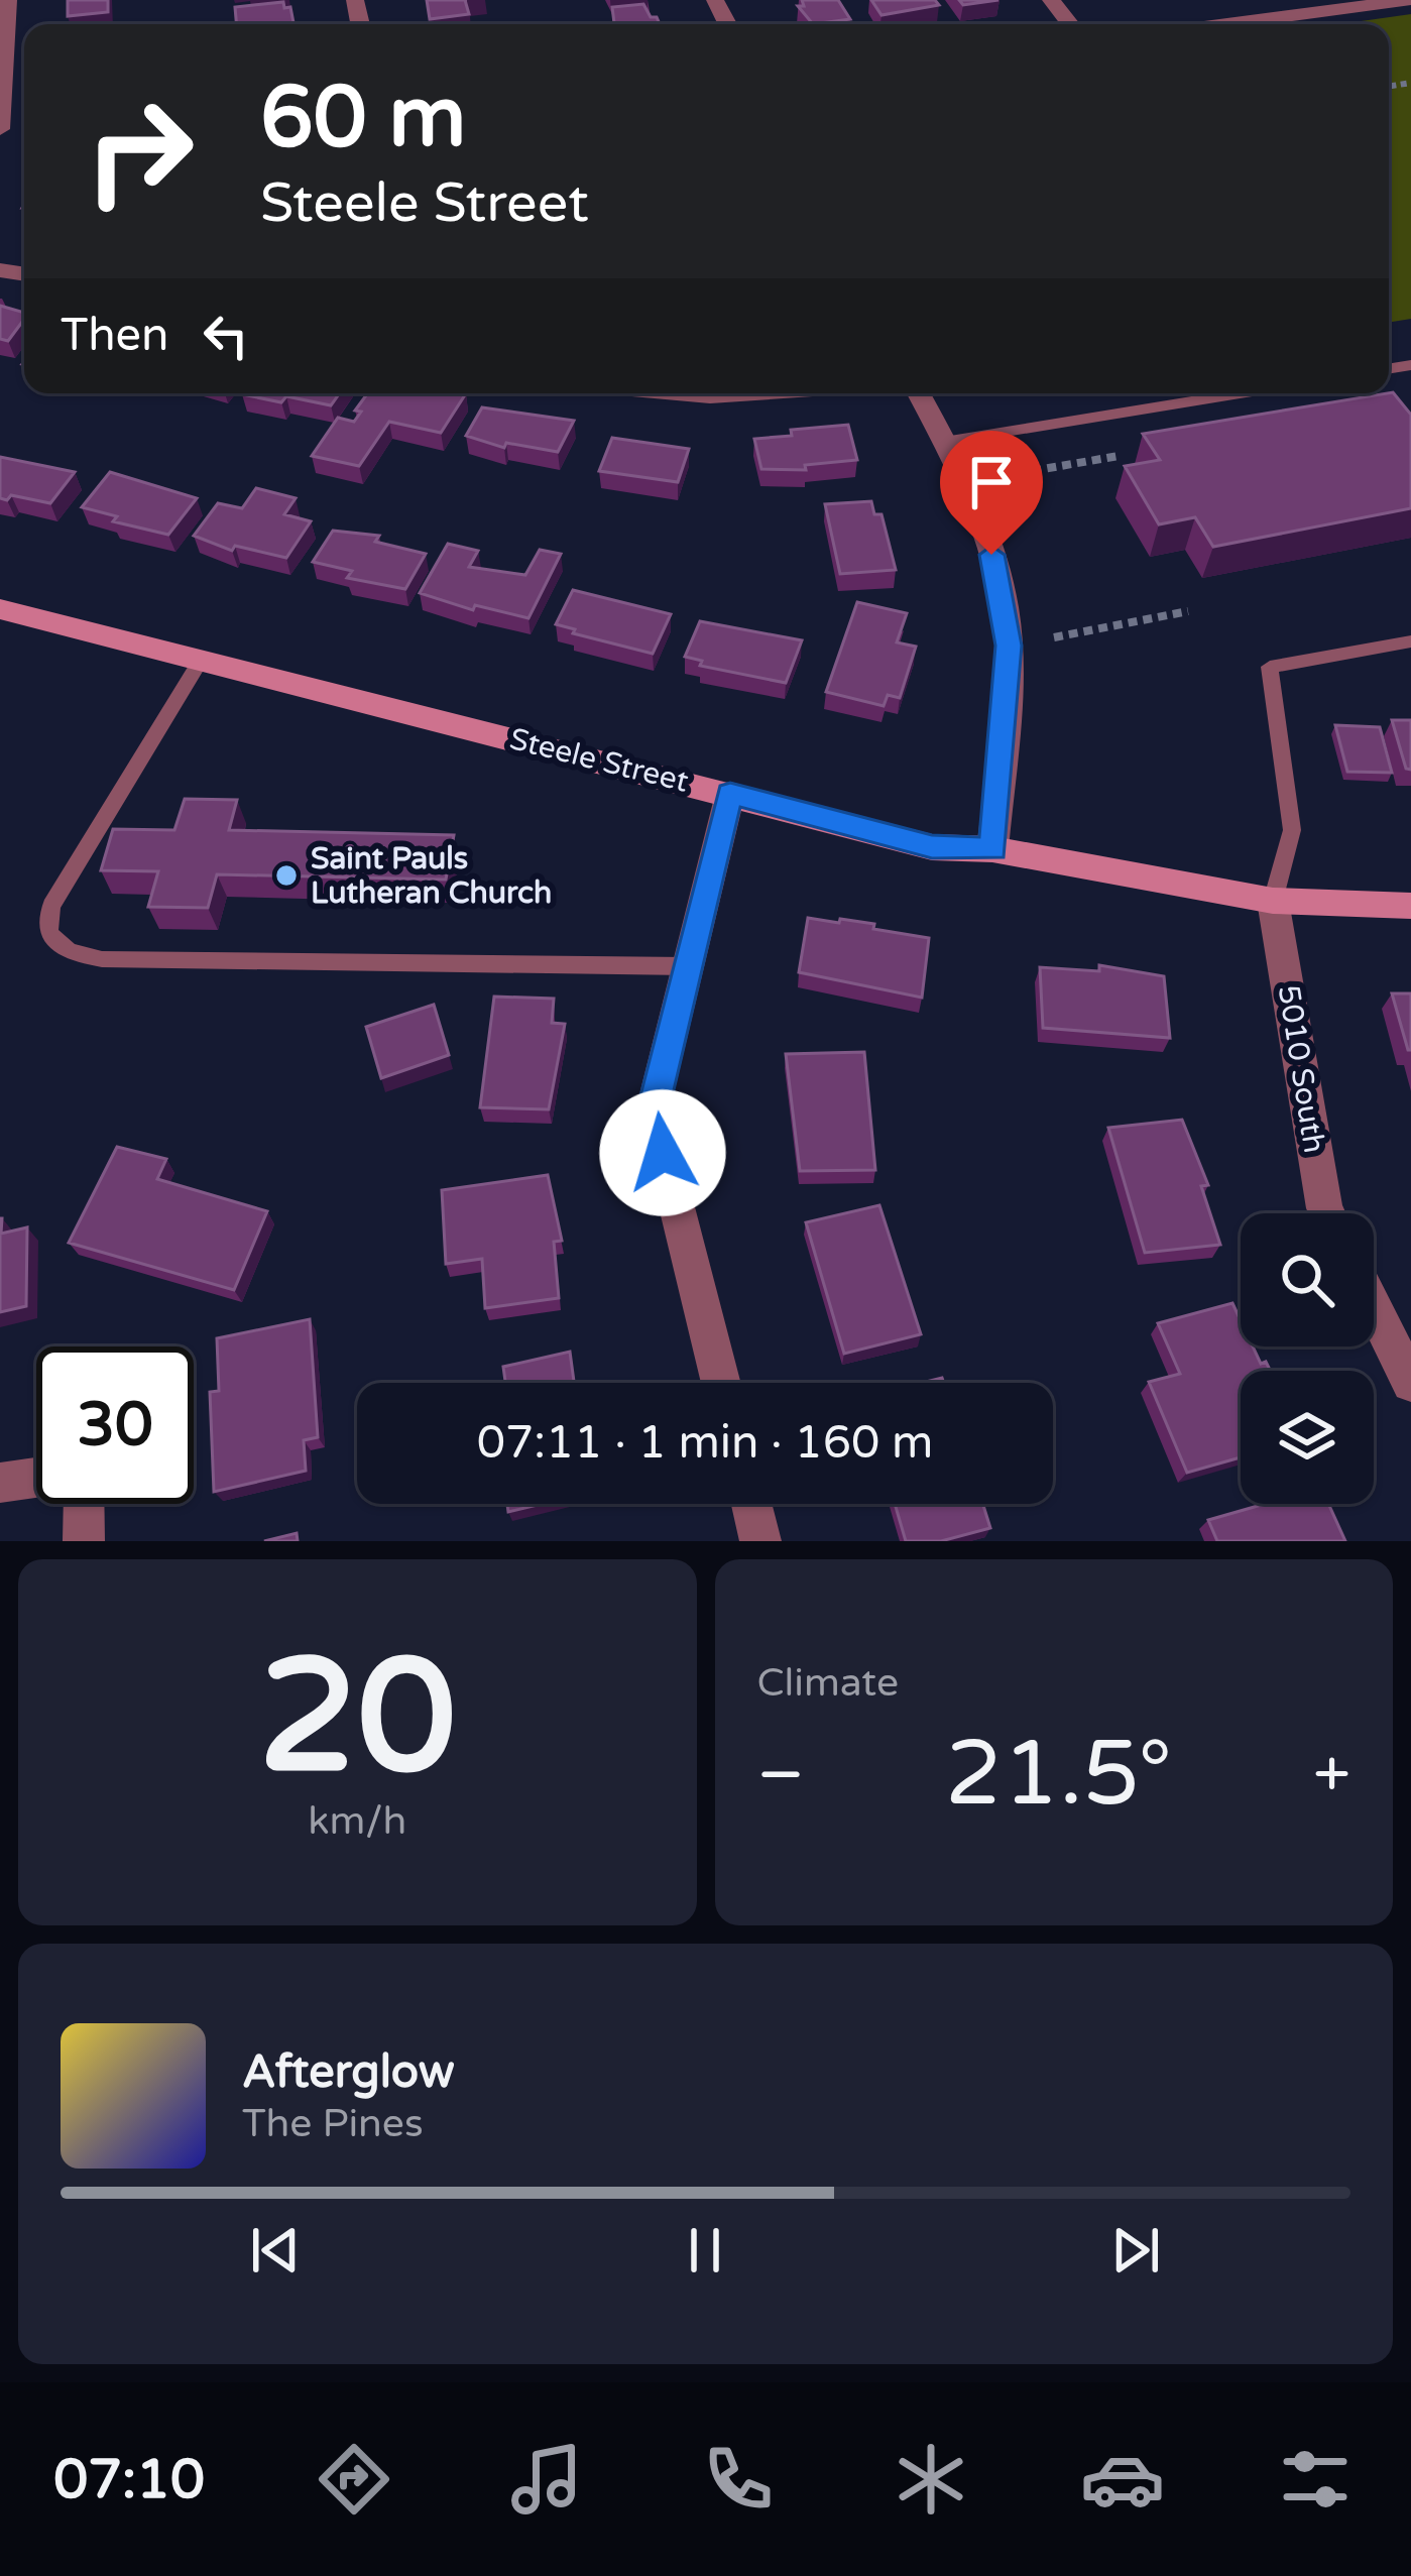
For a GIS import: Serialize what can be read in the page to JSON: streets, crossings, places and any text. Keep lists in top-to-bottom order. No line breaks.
{"streets":{"street":["Steele Street","5010 South"]},"crossings":[["Steele Street","5010 South"]],"places":["Saint Pauls Lutheran Church"],"page":{"turn":["60 m","Steele Street"],"then":"Then","limit":"30","trip":"07:11 · 1 min · 160 m","tile":[["20","km/h"],"Climate"],"heat":["−","21.5°","+"],"song":["Afterglow","The Pines"],"tabs":"07:10"}}
